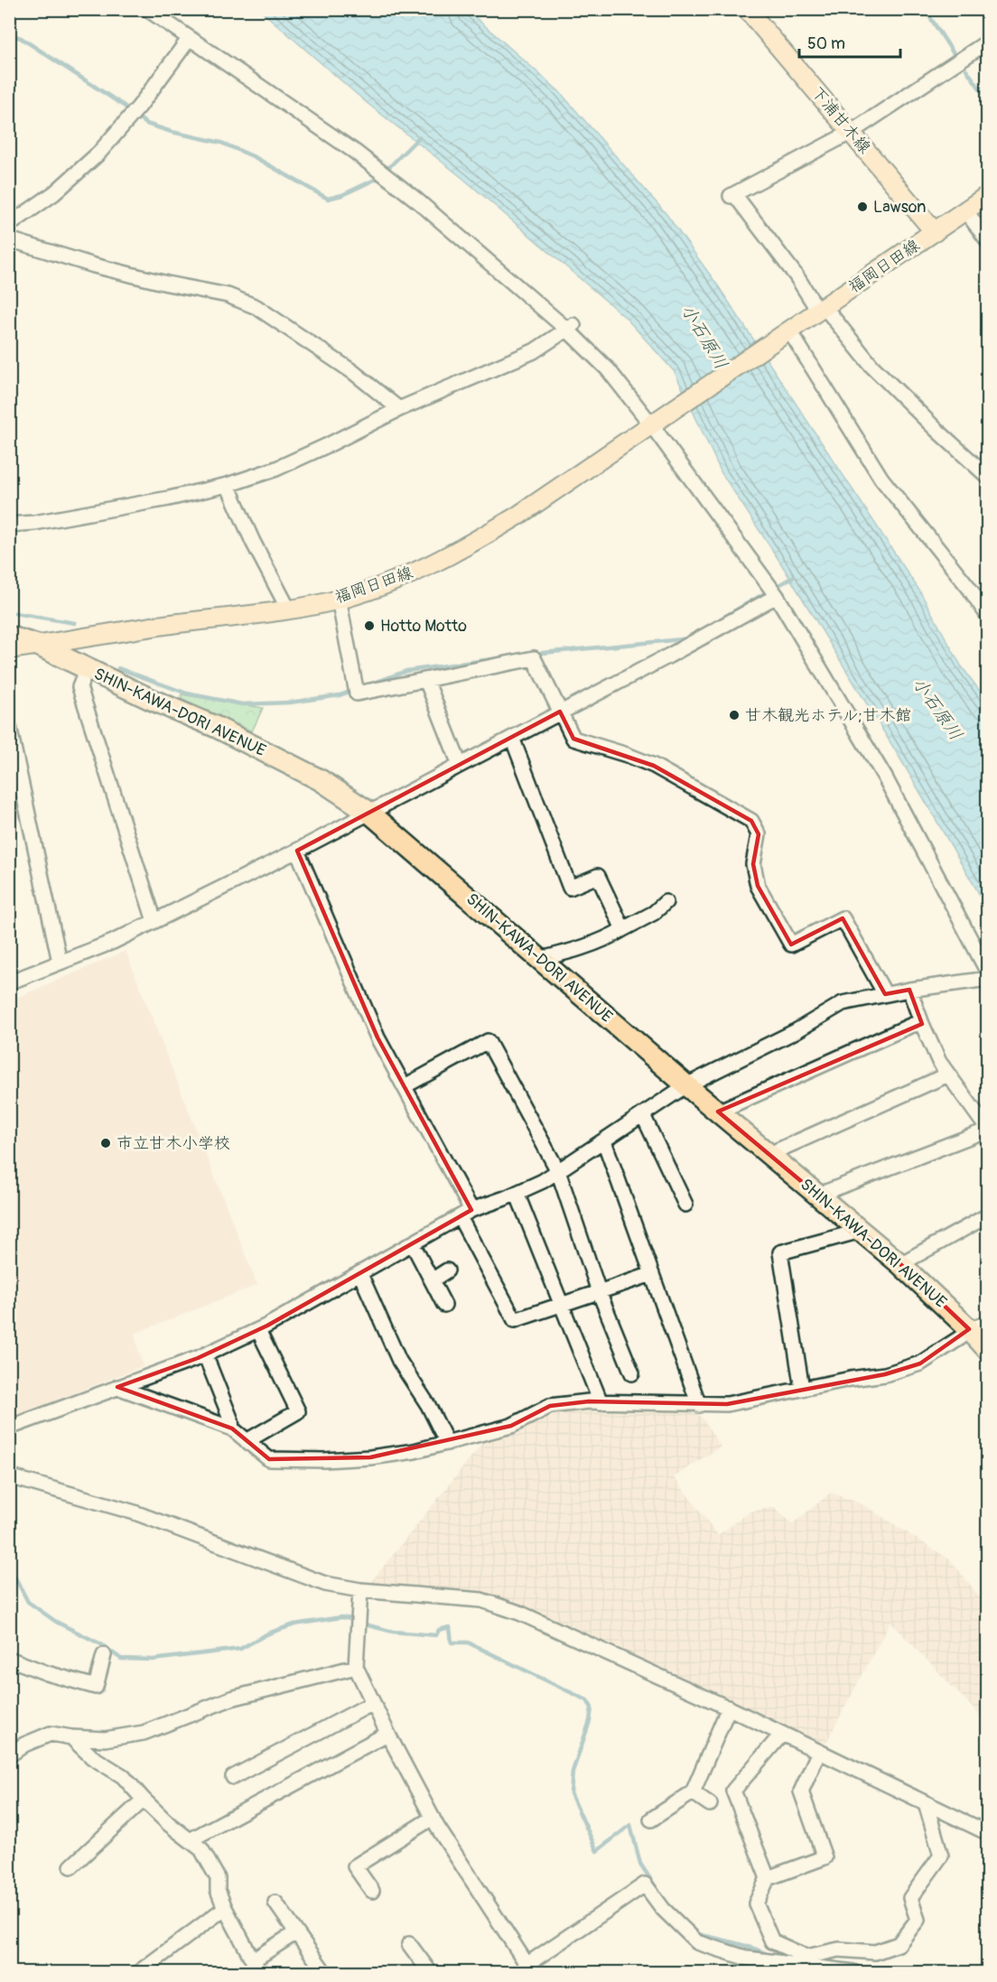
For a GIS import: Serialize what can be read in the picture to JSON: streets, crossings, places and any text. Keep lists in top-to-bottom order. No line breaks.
{"streets":{"highway":["SHIN-KAWA-DORI AVENUE"],"main road":["下浦甘木線","福岡日田線"]},"crossings":[["下浦甘木線","福岡日田線"],["福岡日田線","SHIN-KAWA-DORI AVENUE"]],"water":["小石原川"],"places":["Lawson","Hotto Motto","甘木観光ホテル;甘木館","市立甘木小学校"],"scale_bar":"50 m"}
